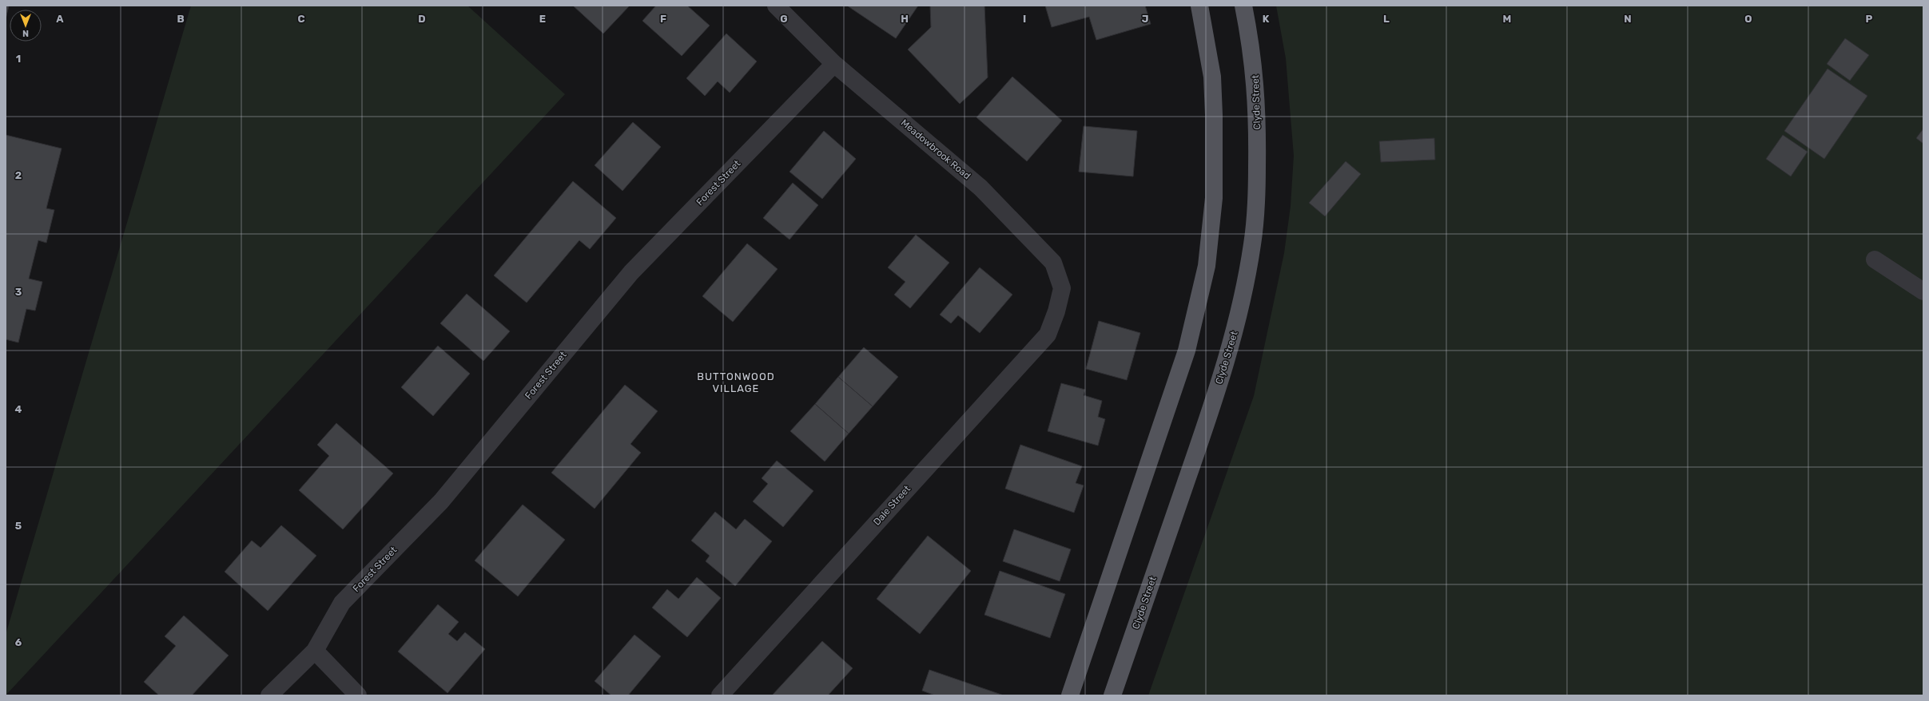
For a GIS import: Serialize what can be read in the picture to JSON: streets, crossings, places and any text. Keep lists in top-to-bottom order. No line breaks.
{"streets":{"main road":["Clyde Street"],"street":["Meadowbrook Road","Forest Street","Dale Street"]},"crossings":[["Meadowbrook Road","Forest Street"],["Meadowbrook Road","Dale Street"]],"districts":["BUTTONWOOD VILLAGE"],"north":"bottom","grid":{"columns":["A","B","C","D","E","F","G","H","I","J","K","L","M","N","O","P"],"rows":["1","2","3","4","5","6"]}}
